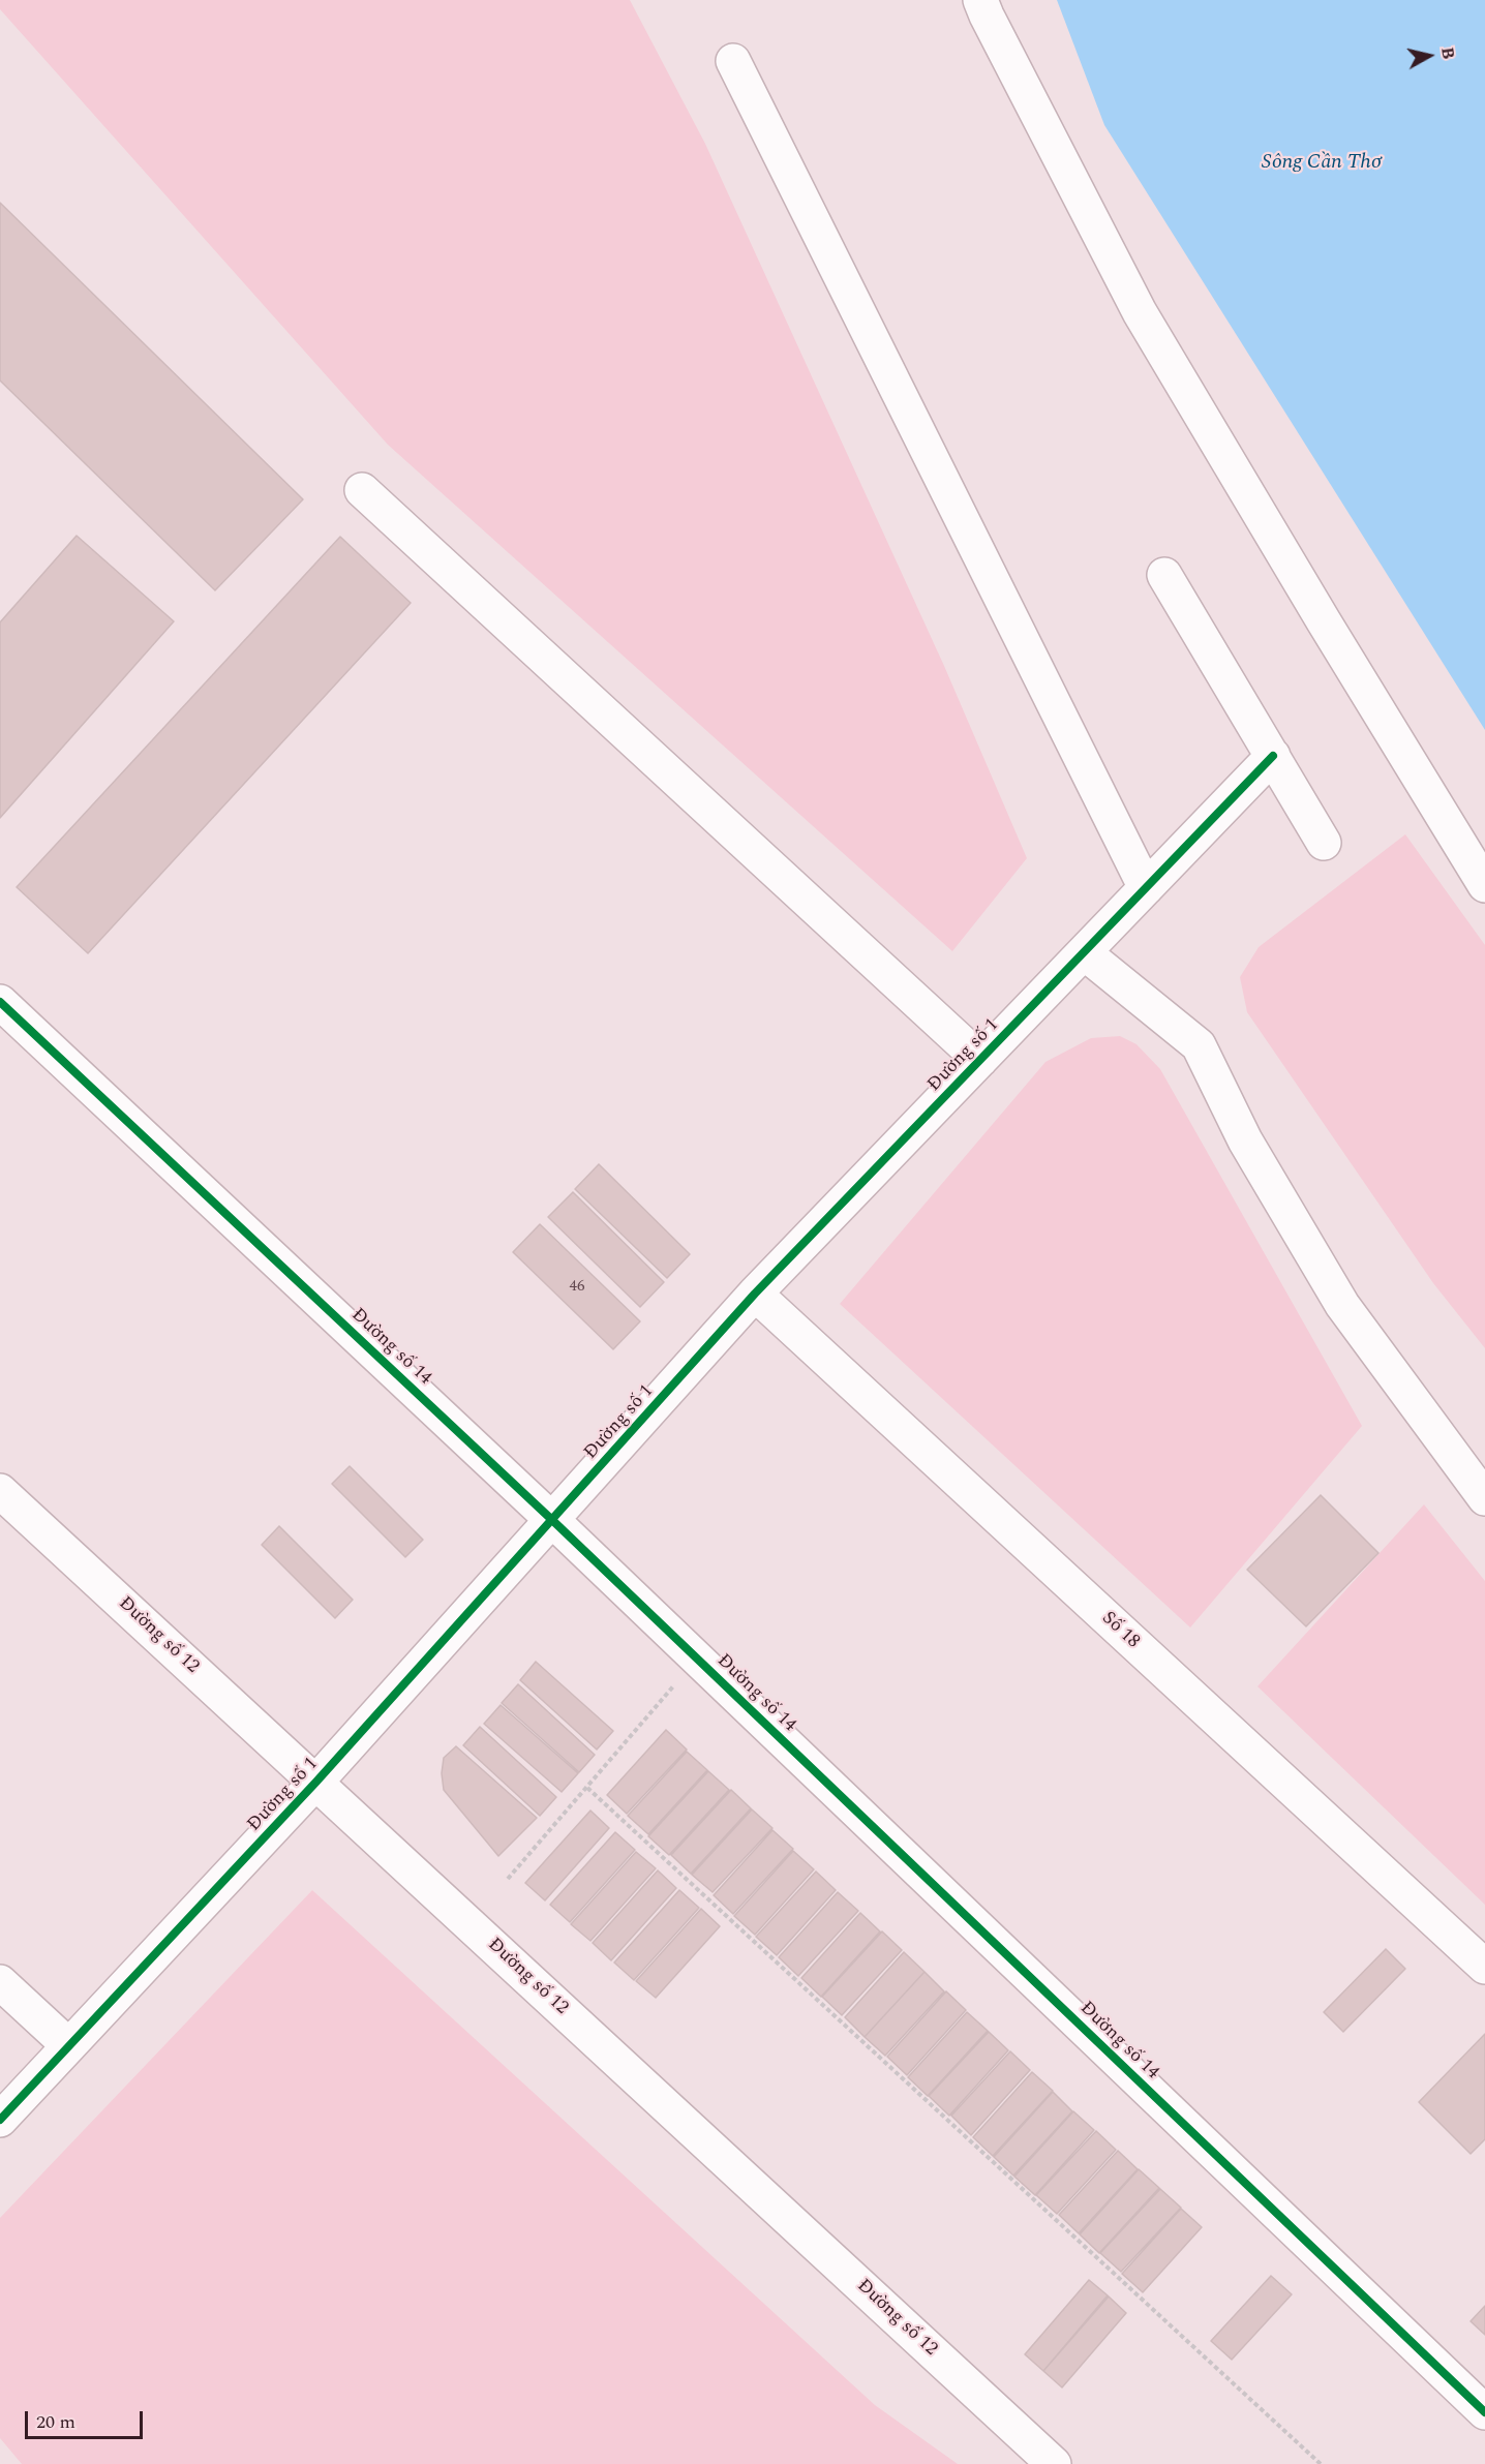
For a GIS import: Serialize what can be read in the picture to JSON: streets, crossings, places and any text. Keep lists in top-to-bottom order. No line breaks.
{"streets":{"street":["Đường số 1","Đường số 14","Số 18","Đường số 12"]},"crossings":[["Đường số 1","Đường số 14"],["Đường số 1","Số 18"],["Đường số 1","Đường số 12"]],"water":["Sông Cần Thơ"],"house_numbers":["46"],"scale_bar":"20 m","north":"right"}
